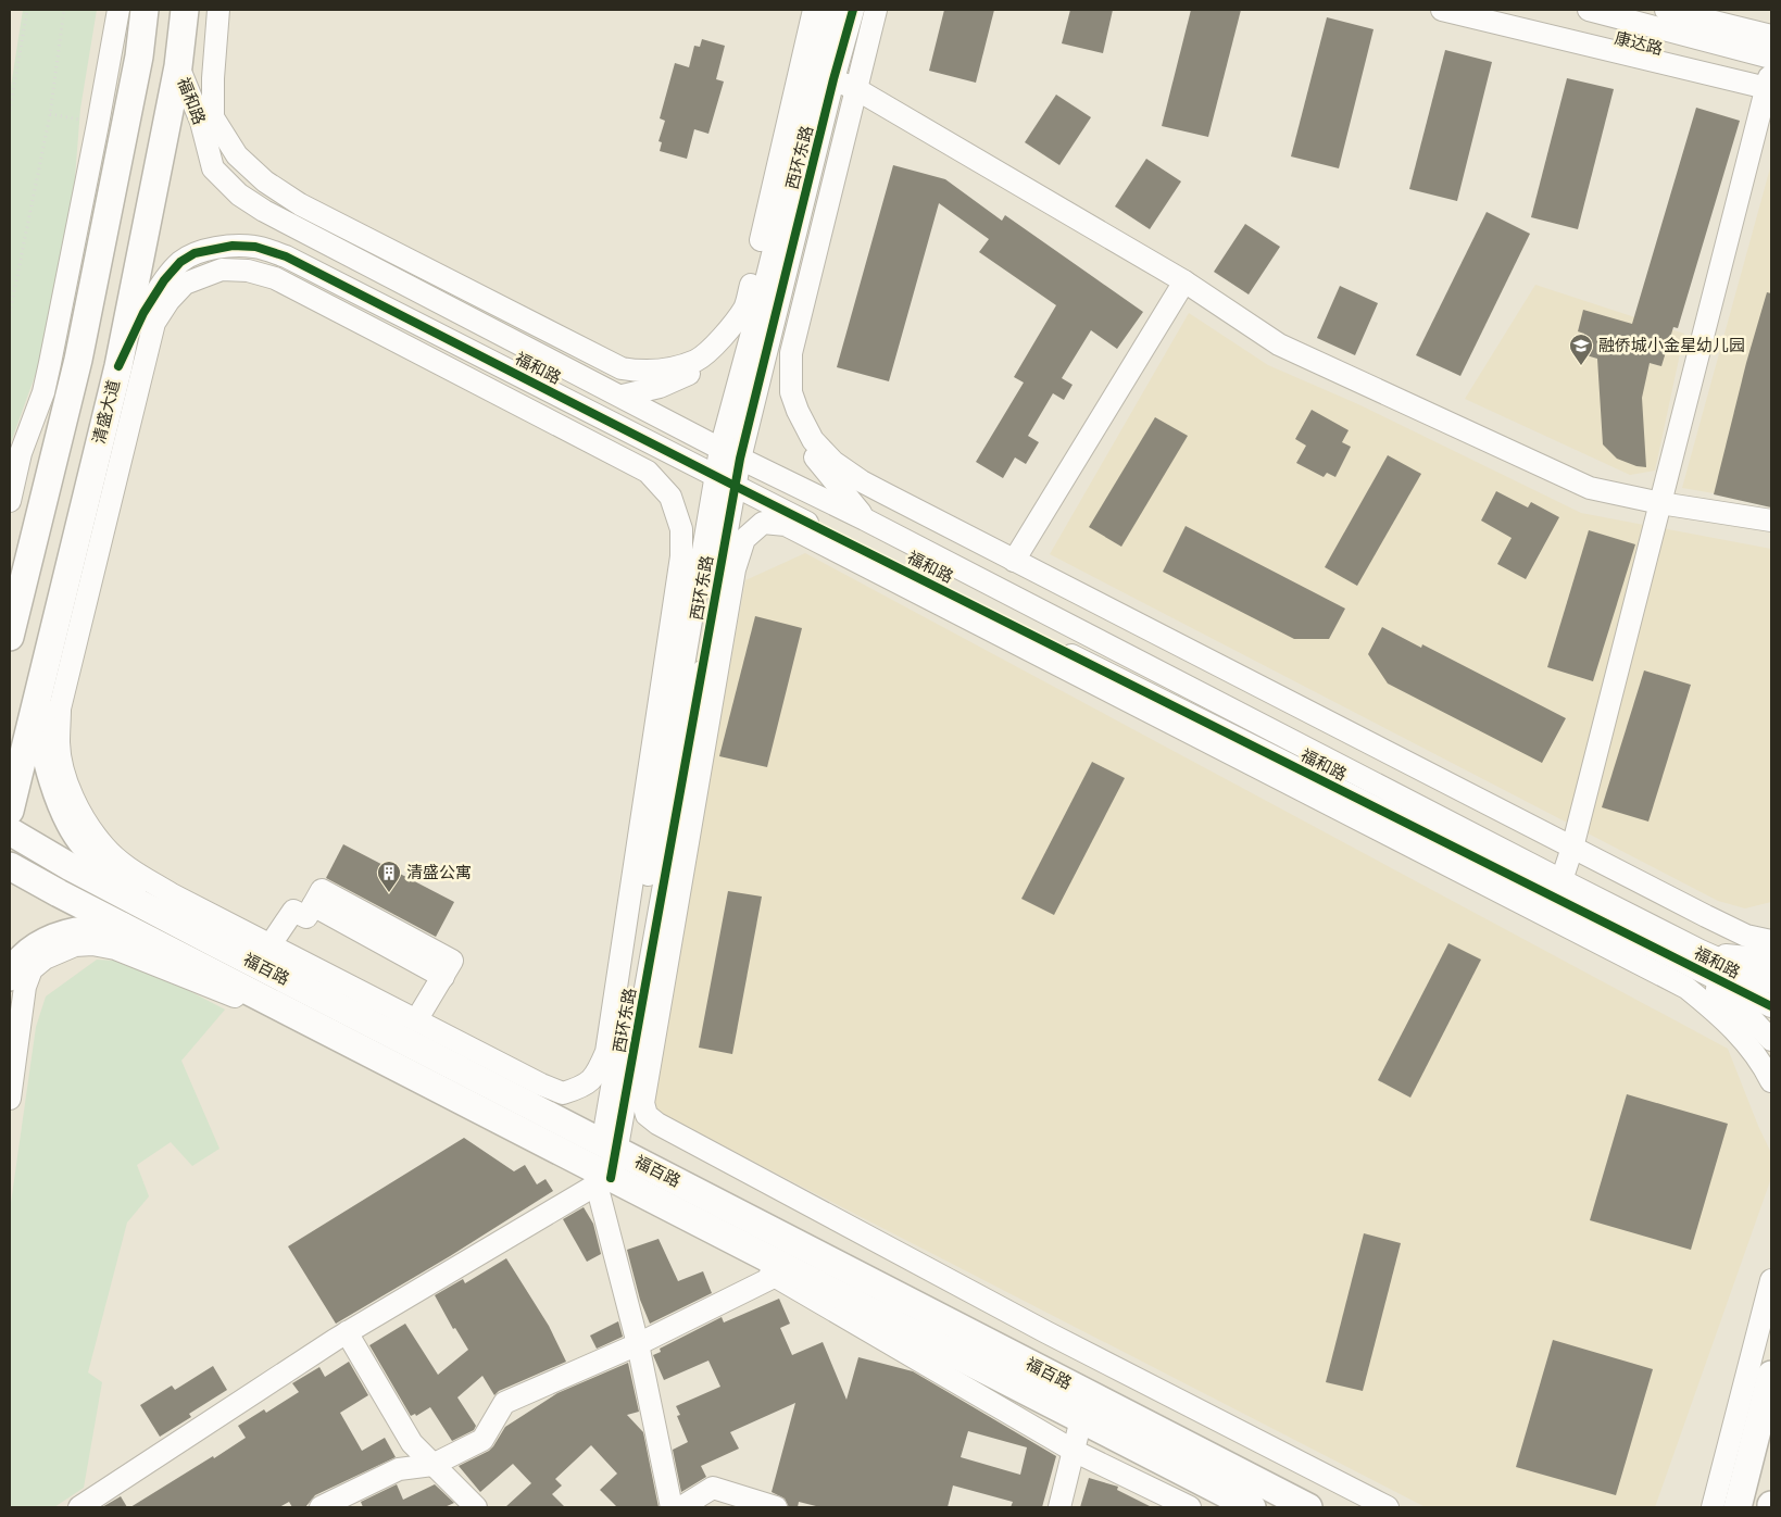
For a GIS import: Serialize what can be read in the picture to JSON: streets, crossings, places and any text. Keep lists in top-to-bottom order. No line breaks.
{"streets":{"main road":["清盛大道","福百路"],"street":["康达路","福和路","西环东路"]},"crossings":[["福和路","西环东路"],["福和路","清盛大道"],["西环东路","福百路"]],"places":{"school or university":["融侨城小金星幼儿园"],"building":["清盛公寓"]}}
